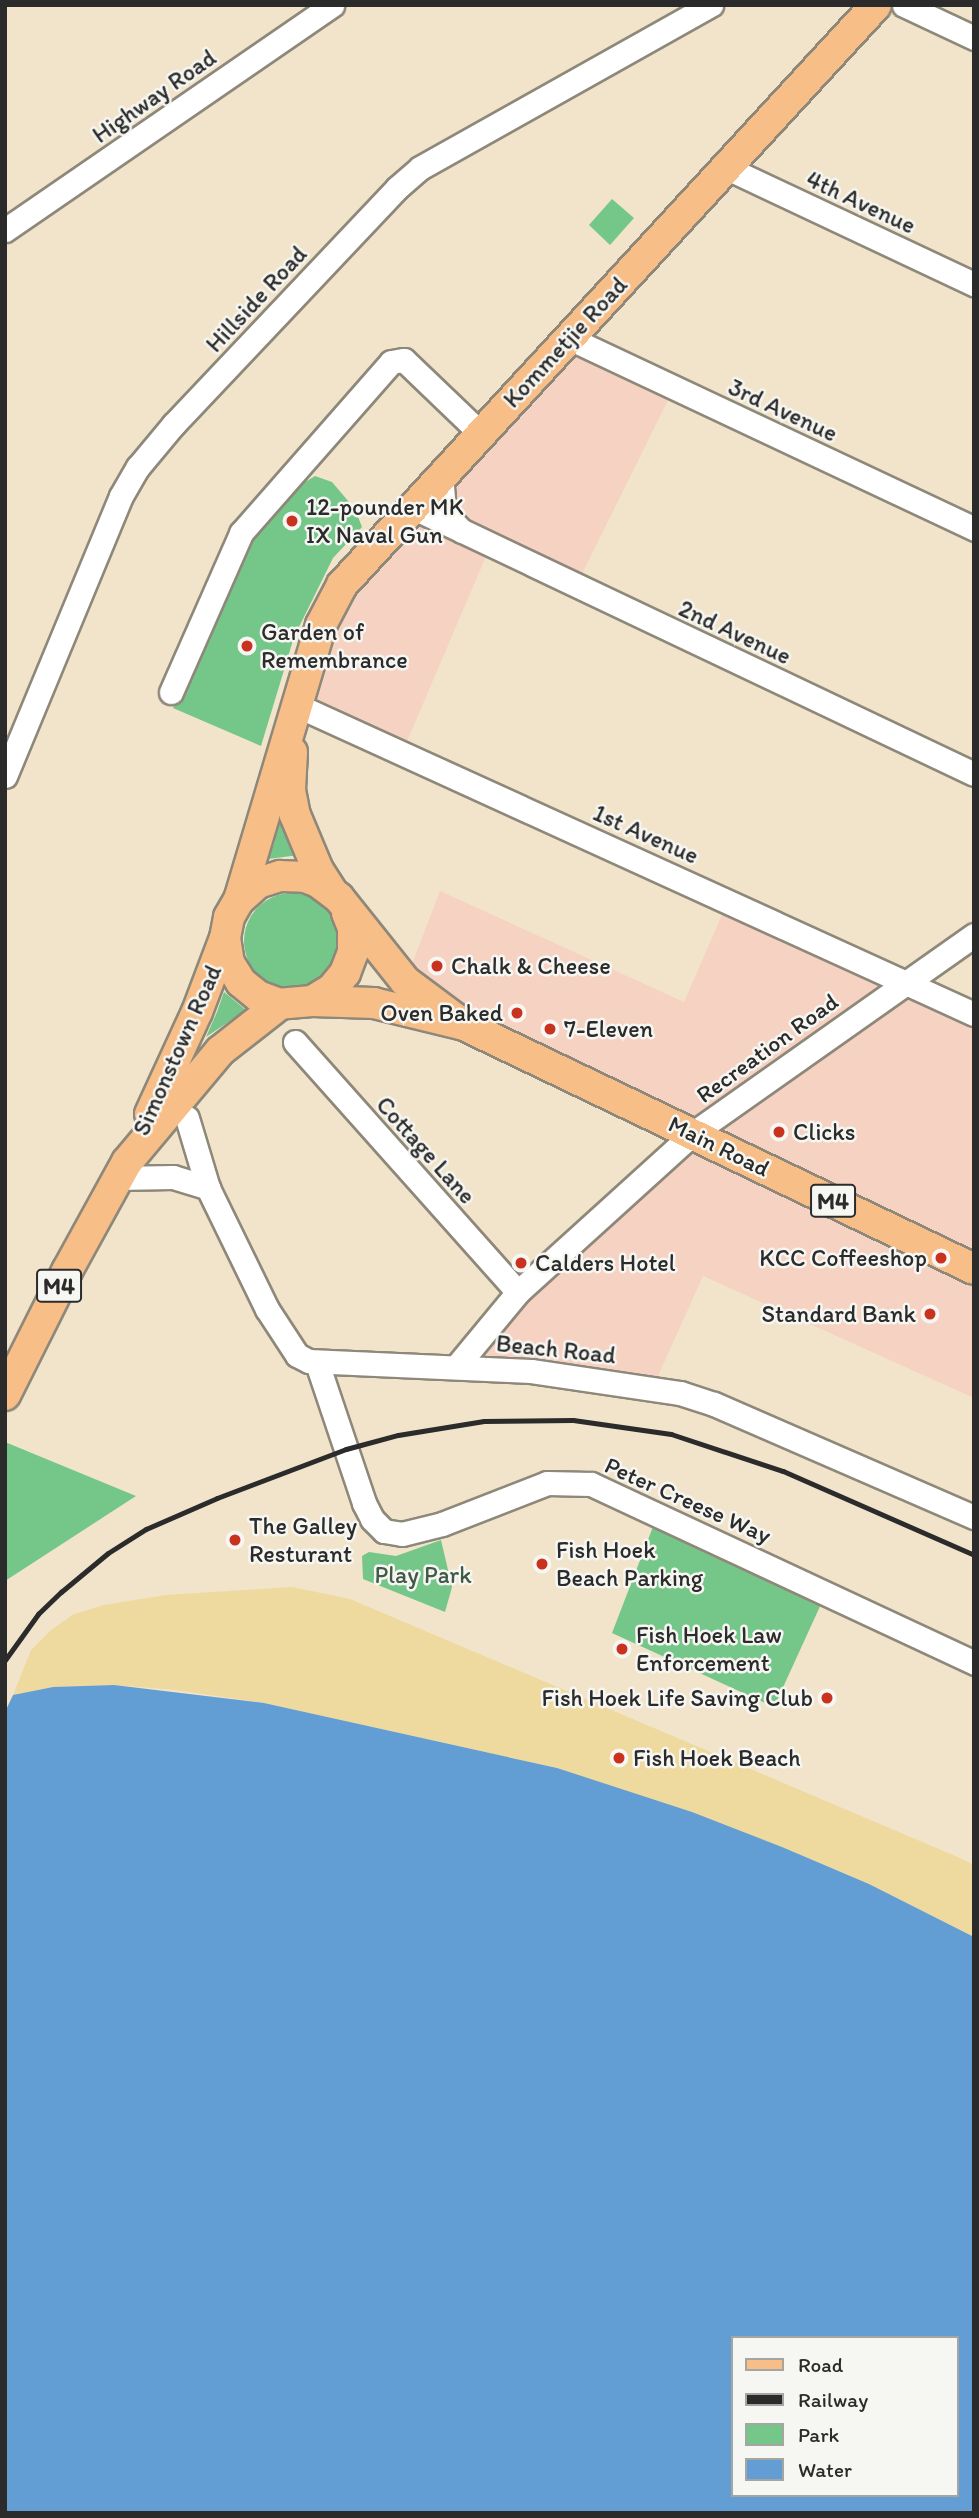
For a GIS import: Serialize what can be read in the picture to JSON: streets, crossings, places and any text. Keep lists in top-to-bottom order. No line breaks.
{"streets":{"main road":["Kommetjie Road","Simonstown Road","Main Road","M4"],"street":["Highway Road","4th Avenue","Hillside Road","3rd Avenue","2nd Avenue","1st Avenue","Recreation Road","Cottage Lane","Beach Road","Peter Creese Way"]},"crossings":[["4th Avenue","Kommetjie Road"],["Kommetjie Road","3rd Avenue"],["Kommetjie Road","2nd Avenue"],["Kommetjie Road","1st Avenue"],["Kommetjie Road","Simonstown Road"],["Kommetjie Road","Main Road"],["Kommetjie Road","M4"],["1st Avenue","Recreation Road"],["Recreation Road","Main Road"],["Recreation Road","Cottage Lane"],["Recreation Road","Beach Road"],["Simonstown Road","Main Road"],["Simonstown Road","M4"],["Main Road","M4"],["Beach Road","Peter Creese Way"]],"parks":["Play Park"],"places":["12-pounder MK IX Naval Gun","Garden of Remembrance","Chalk & Cheese","Oven Baked","7-Eleven","Clicks","KCC Coffeeshop","Calders Hotel","Standard Bank","The Galley Resturant","Fish Hoek Beach Parking","Fish Hoek Law Enforcement","Fish Hoek Life Saving Club","Fish Hoek Beach"],"legend":["Road","Railway","Park","Water"]}
